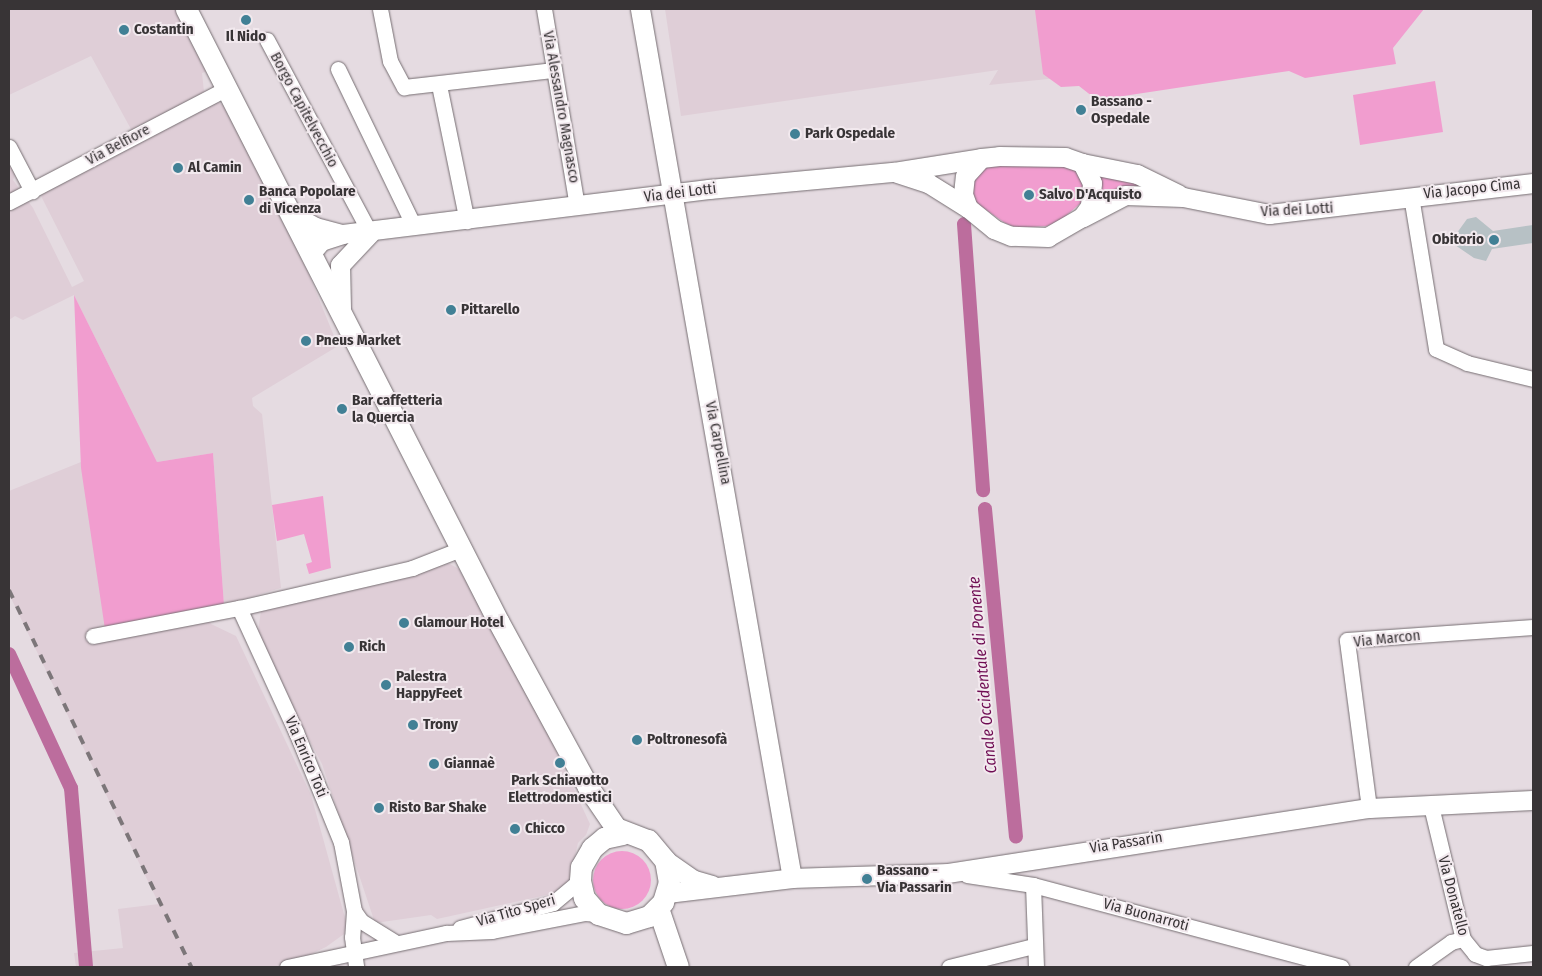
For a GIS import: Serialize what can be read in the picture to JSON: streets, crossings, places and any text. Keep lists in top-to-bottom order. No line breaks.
{"streets":{"street":["Via Alessandro Magnasco","Borgo Capitelvecchio","Via Belfiore","Via Jacopo Cima","Via dei Lotti","Via Carpellina","Via Marcon","Via Enrico Toti","Via Passarin","Via Donatello","Via Tito Speri","Via Buonarroti"]},"crossings":[["Via Alessandro Magnasco","Via dei Lotti"],["Borgo Capitelvecchio","Via dei Lotti"],["Via Jacopo Cima","Via dei Lotti"],["Via dei Lotti","Via Carpellina"],["Via Carpellina","Via Passarin"],["Via Marcon","Via Passarin"],["Via Passarin","Via Donatello"],["Via Passarin","Via Tito Speri"],["Via Passarin","Via Buonarroti"]],"water":["Canale Occidentale di Ponente"],"places":["Il Nido","Costantin","Bassano - Ospedale","Park Ospedale","Al Camin","Salvo D'Acquisto","Banca Popolare di Vicenza","Obitorio","Pittarello","Pneus Market","Bar caffetteria la Quercia","Glamour Hotel","Rich","Palestra HappyFeet","Trony","Poltronesofà","Park Schiavotto Elettrodomestici","Giannaè","Risto Bar Shake","Chicco","Bassano - Via Passarin"]}
